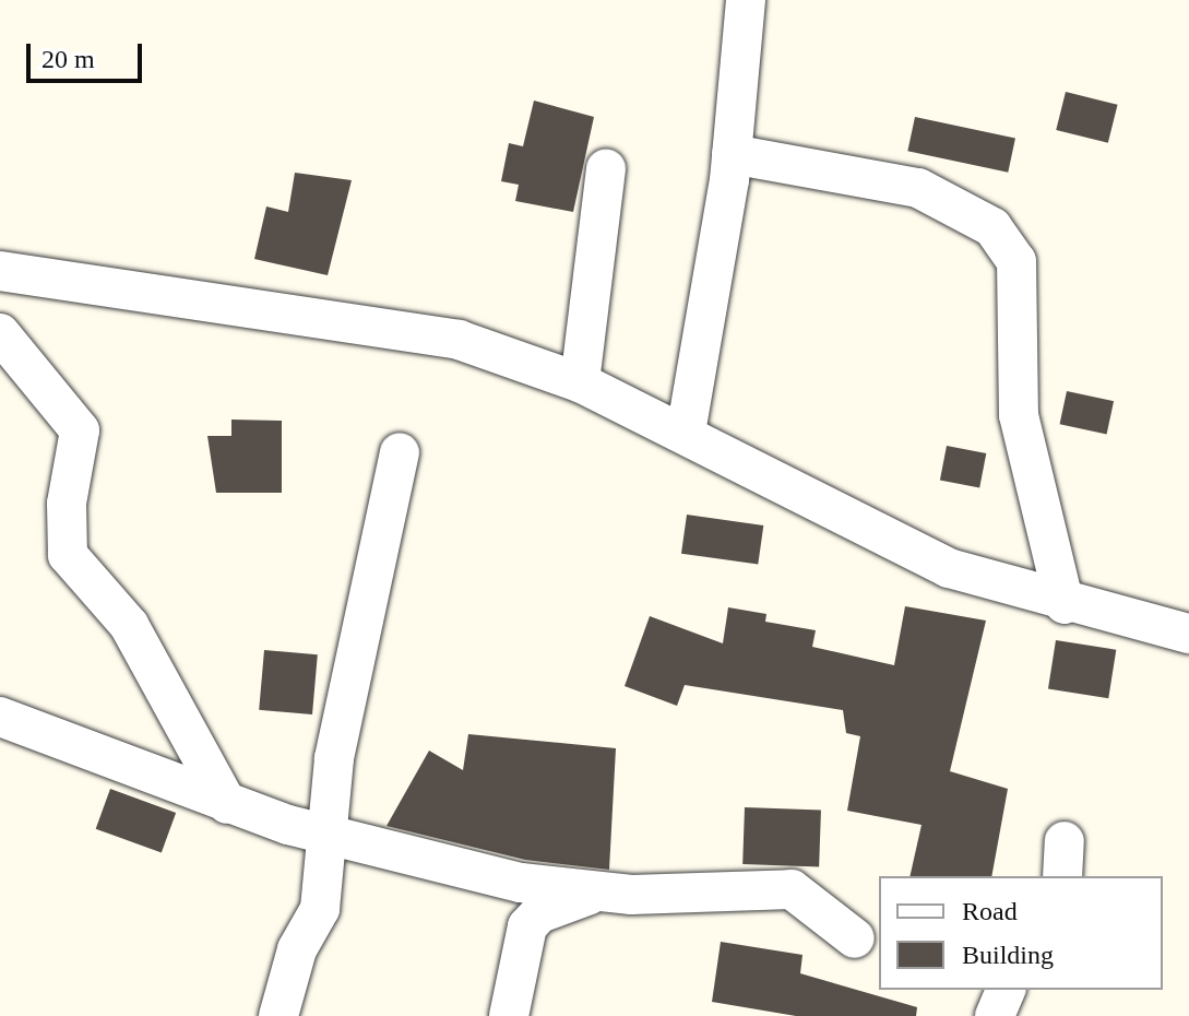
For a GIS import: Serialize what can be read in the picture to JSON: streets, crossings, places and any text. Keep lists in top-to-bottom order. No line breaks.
{"legend":["Road","Building"],"scale_bar":"20 m"}
